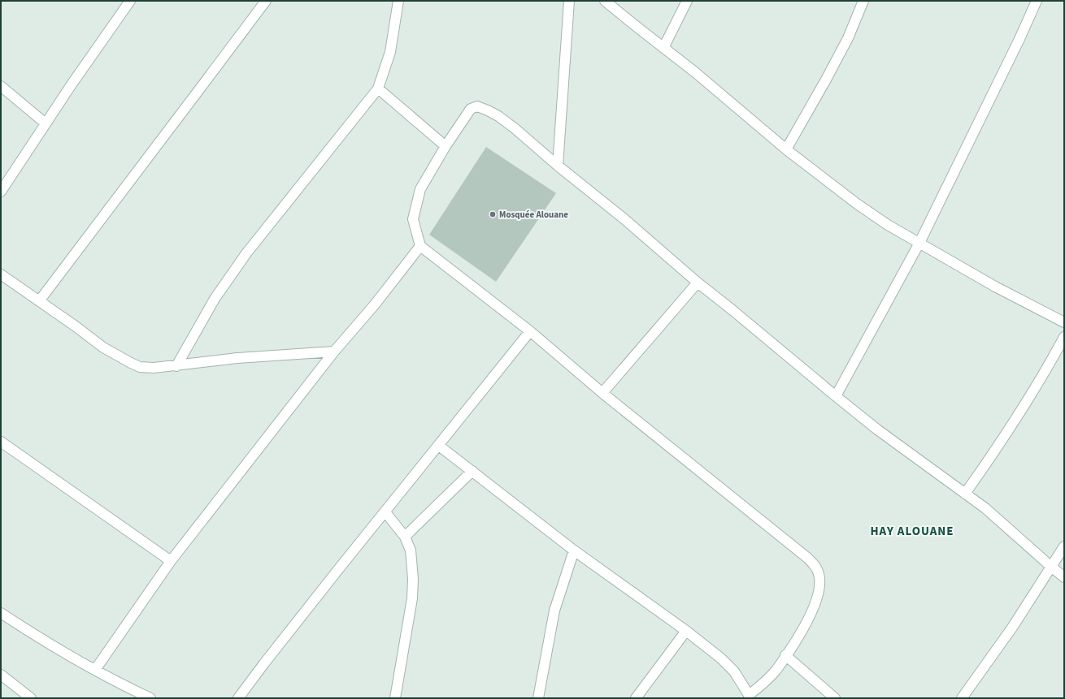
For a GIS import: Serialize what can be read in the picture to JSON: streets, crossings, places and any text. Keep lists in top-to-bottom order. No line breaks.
{"districts":["HAY ALOUANE"],"places":["Mosquée Alouane"]}
